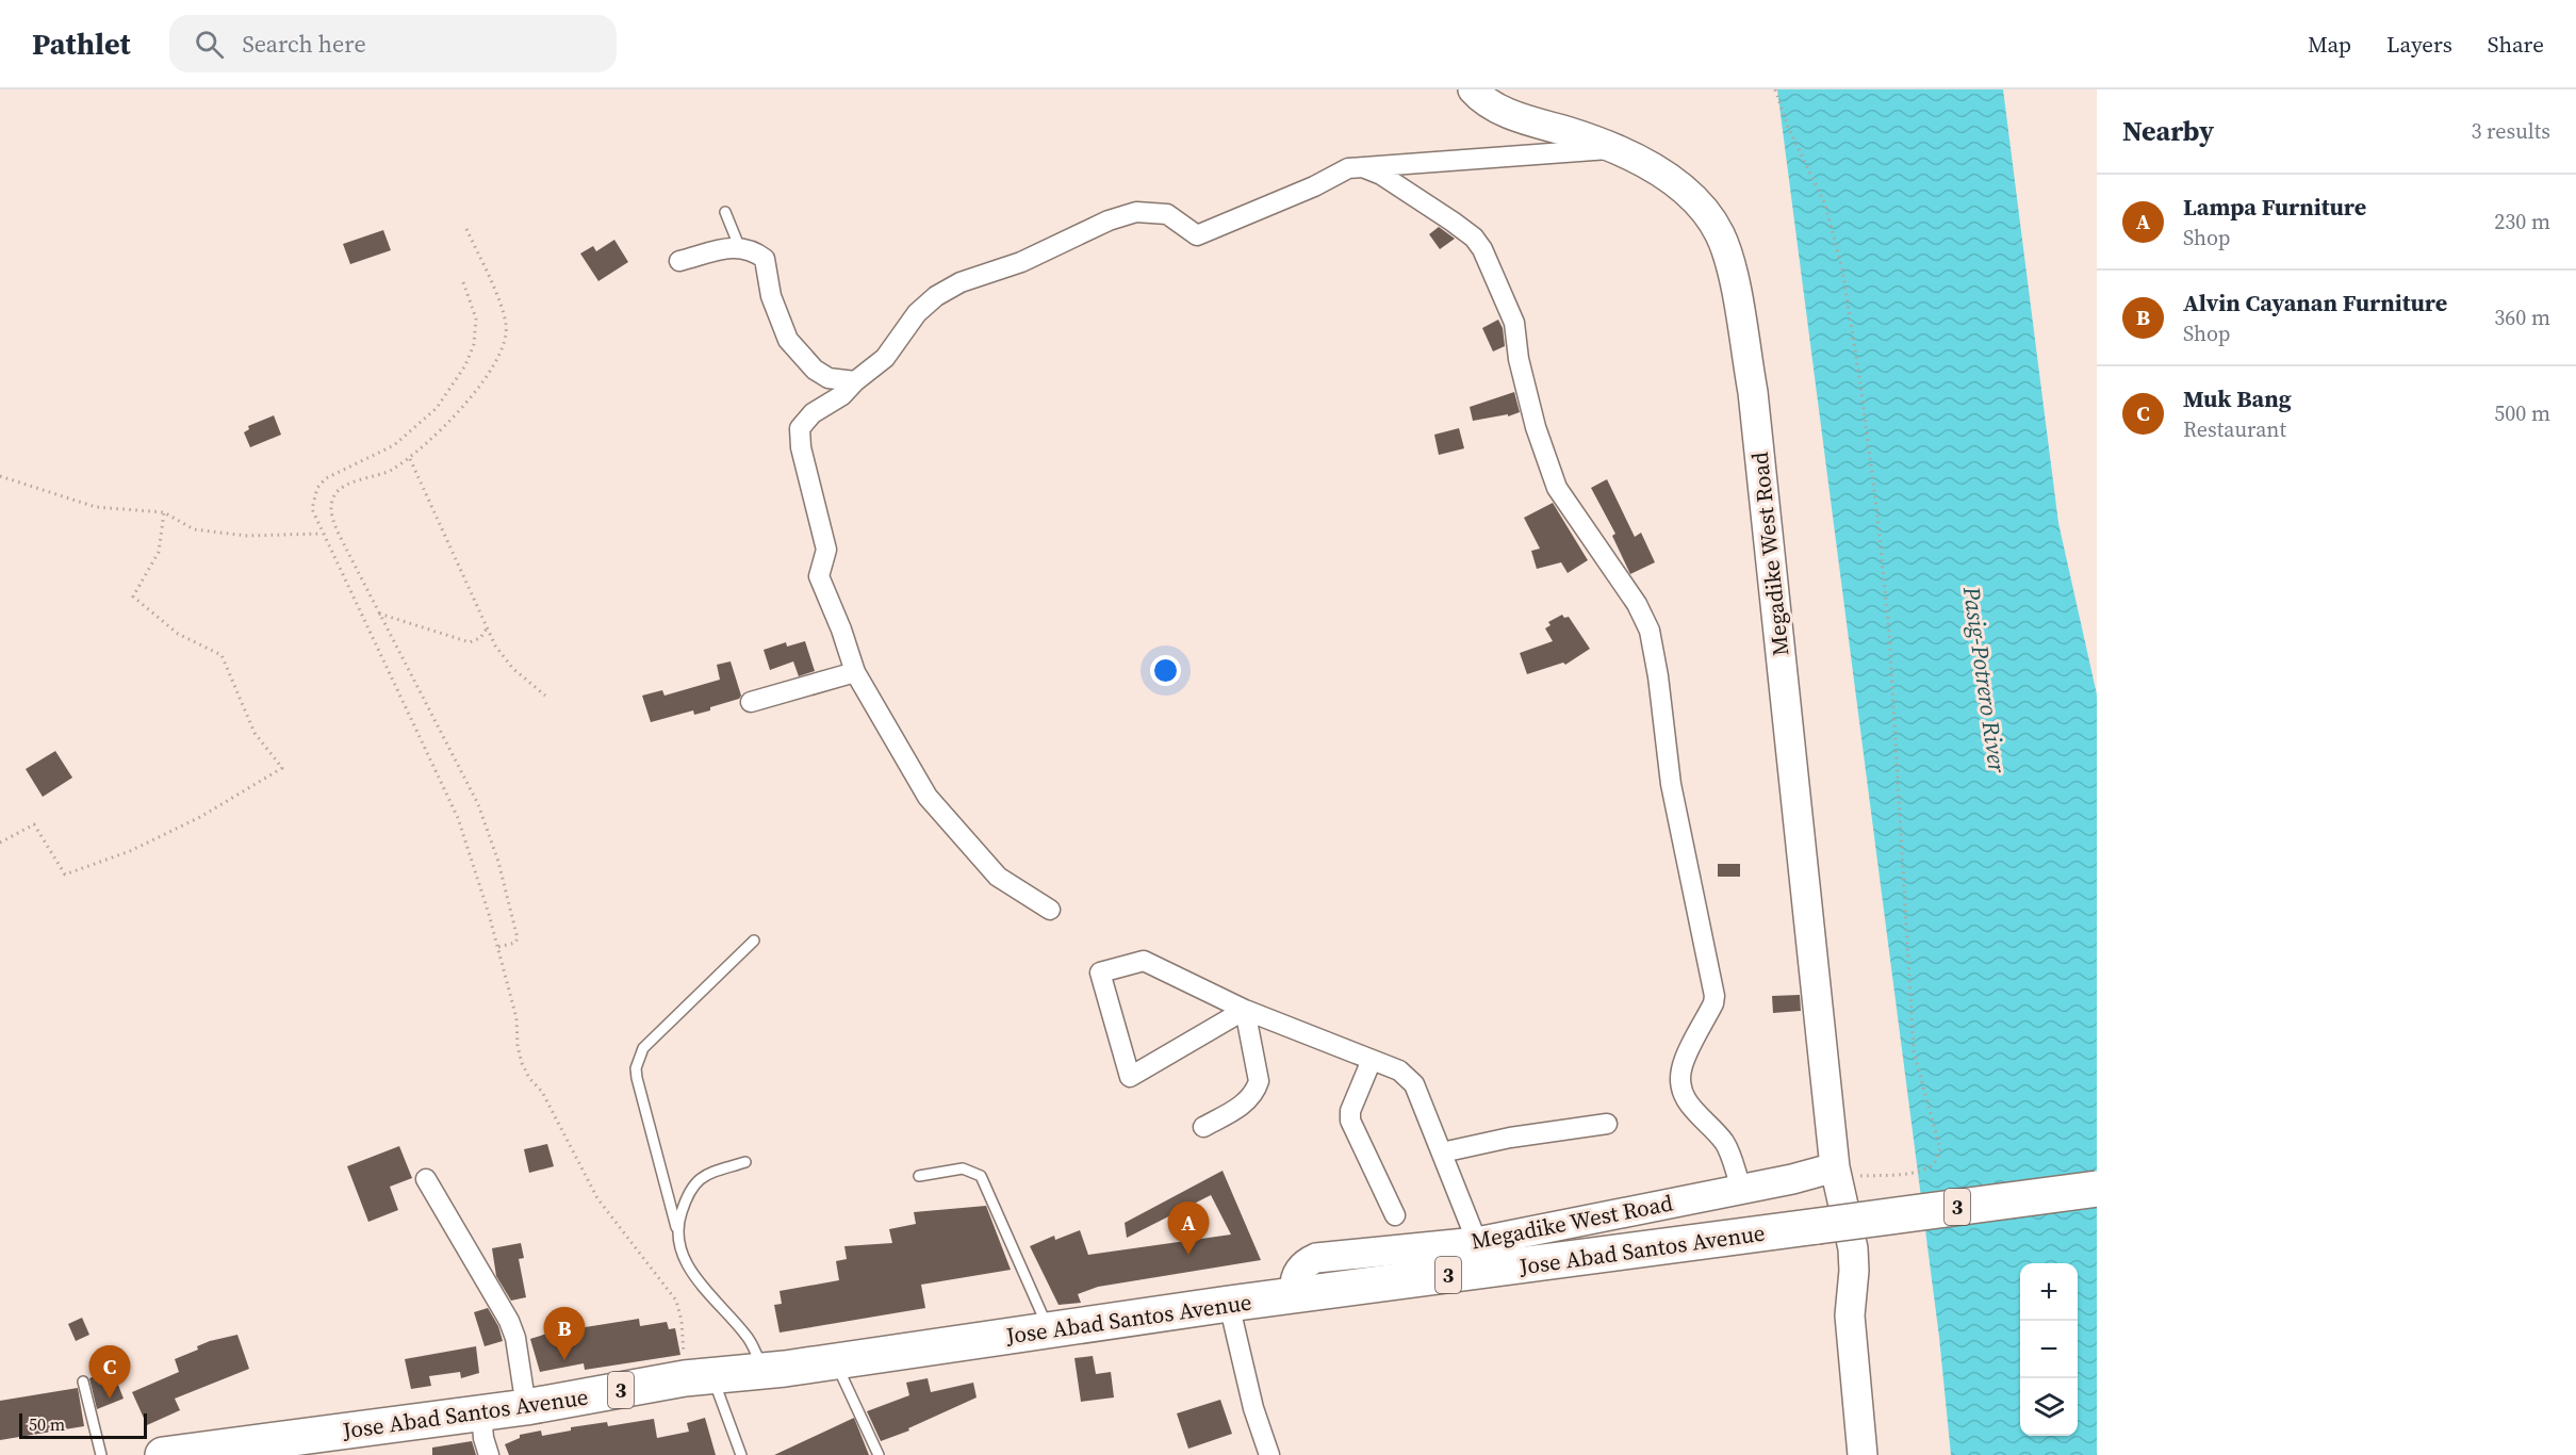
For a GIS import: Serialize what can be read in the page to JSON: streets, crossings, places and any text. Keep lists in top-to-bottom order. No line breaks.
{"streets":{"highway":["3","Jose Abad Santos Avenue"],"street":["Megadike West Road"]},"crossings":[["Megadike West Road","Jose Abad Santos Avenue"]],"water":["Pasig-Potrero River"],"scale_bar":"50 m","page":{"header":"Pathlet","search":"Search here","nav":["Map","Layers","Share"],"heading":["Nearby","3 results"],"list":[{"mark":"A","name":"Lampa Furniture","note":"Shop","value":"230 m"},{"mark":"B","name":"Alvin Cayanan Furniture","note":"Shop","value":"360 m"},{"mark":"C","name":"Muk Bang","note":"Restaurant","value":"500 m"}],"pins":["A","B","C"],"map_buttons":["+","−"],"scale":"50 m"}}
